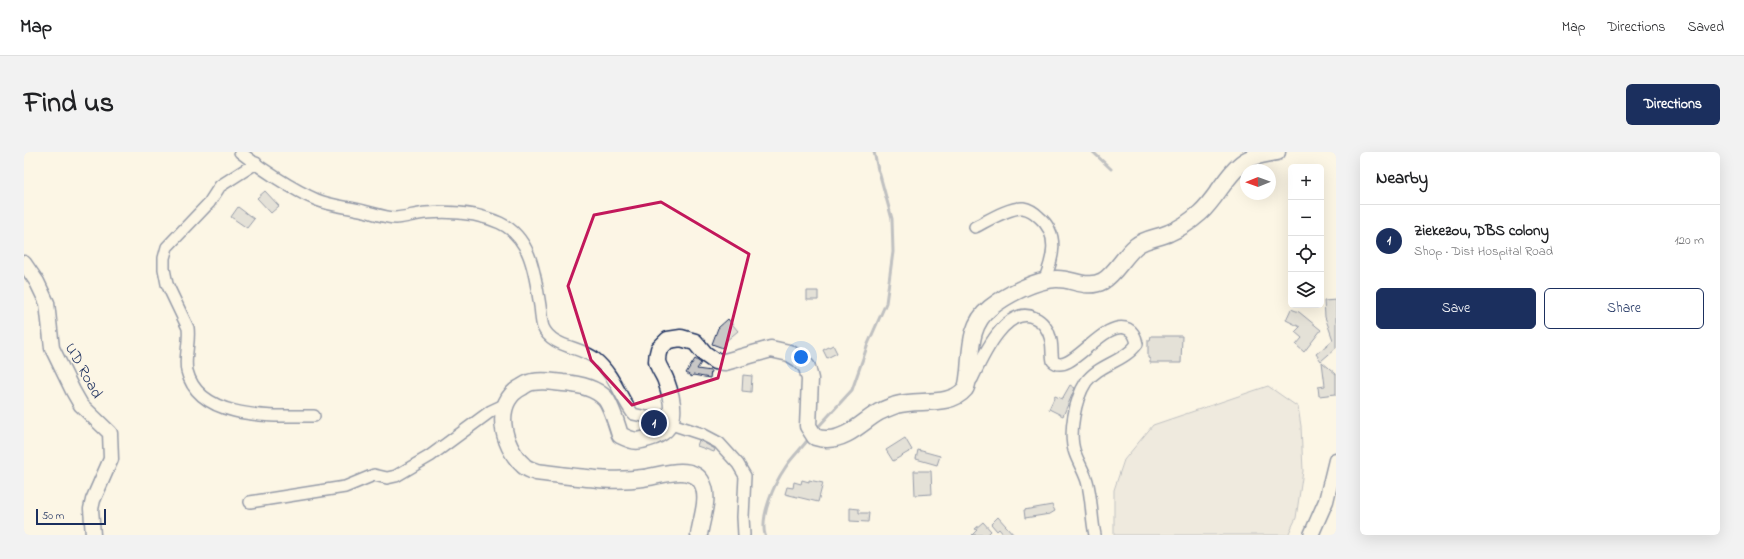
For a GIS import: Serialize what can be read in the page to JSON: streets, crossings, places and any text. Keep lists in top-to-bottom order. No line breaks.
{"streets":{"main road":["UD Road"]},"scale_bar":"50 m","north":"left","page":{"header":"Map","nav":["Map","Directions","Saved"],"title":"Find us","buttons":["Directions",["Save","Share"]],"heading":"Nearby","map_buttons":["+","−"],"list":[{"mark":"1","name":"Ziekezou, DBS colony","note":"Shop · Dist Hospital Road","value":"120 m"}],"pins":"1","scale":"50 m"}}
